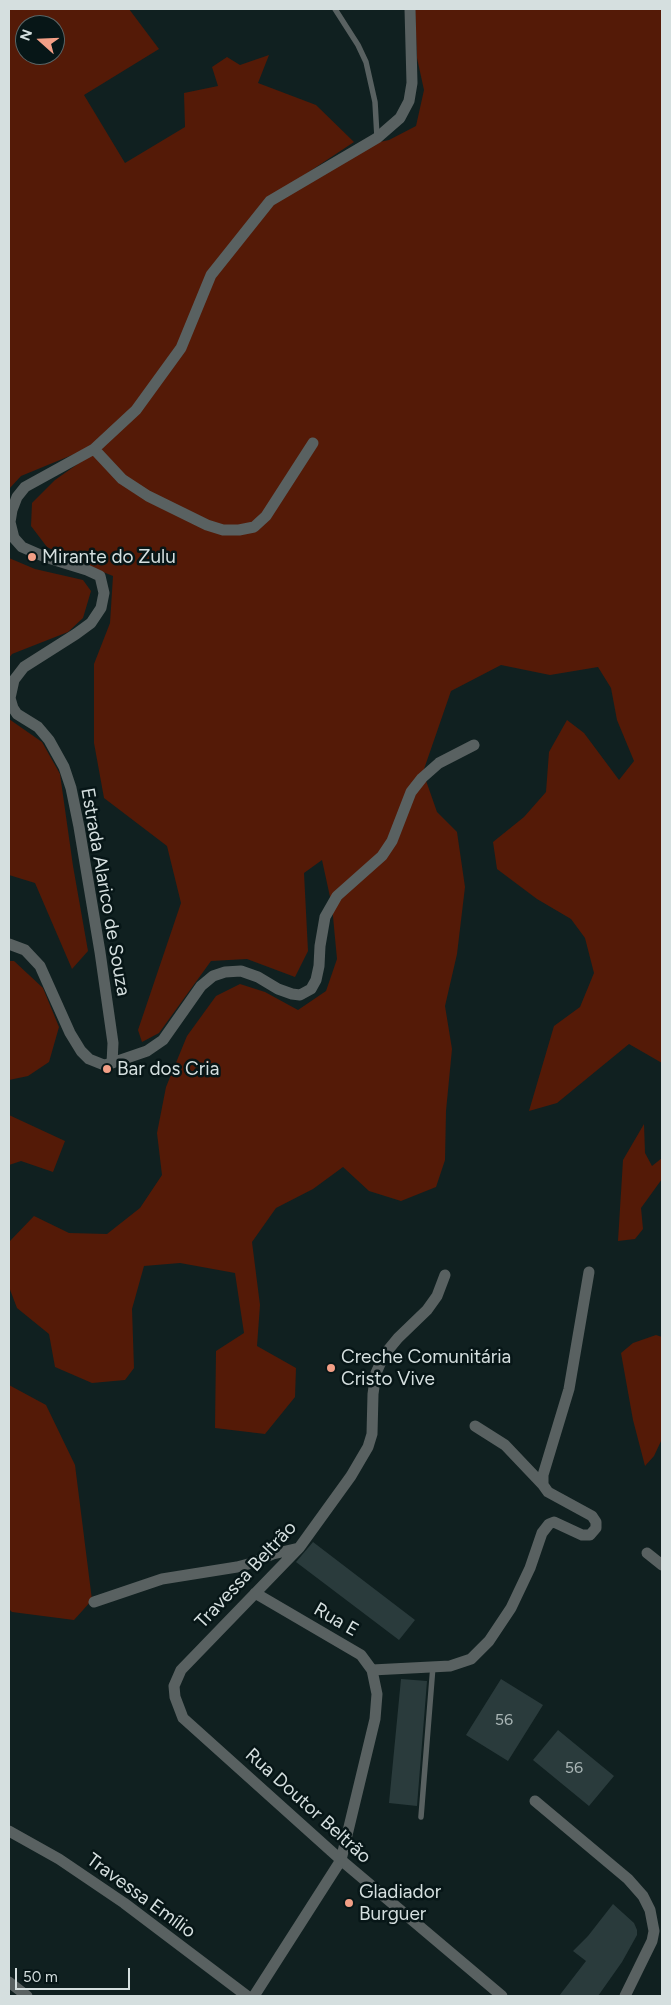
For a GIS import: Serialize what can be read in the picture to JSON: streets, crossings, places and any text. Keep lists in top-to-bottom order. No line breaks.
{"streets":{"street":["Estrada Alarico de Souza","Travessa Beltrão","Rua E","Rua Doutor Beltrão","Travessa Emílio"]},"crossings":[["Travessa Beltrão","Rua E"],["Travessa Beltrão","Rua Doutor Beltrão"],["Rua E","Rua Doutor Beltrão"]],"places":["Mirante do Zulu","Bar dos Cria","Creche Comunitária Cristo Vive","Gladiador Burguer"],"house_numbers":["56","56"],"scale_bar":"50 m","north":"left"}
